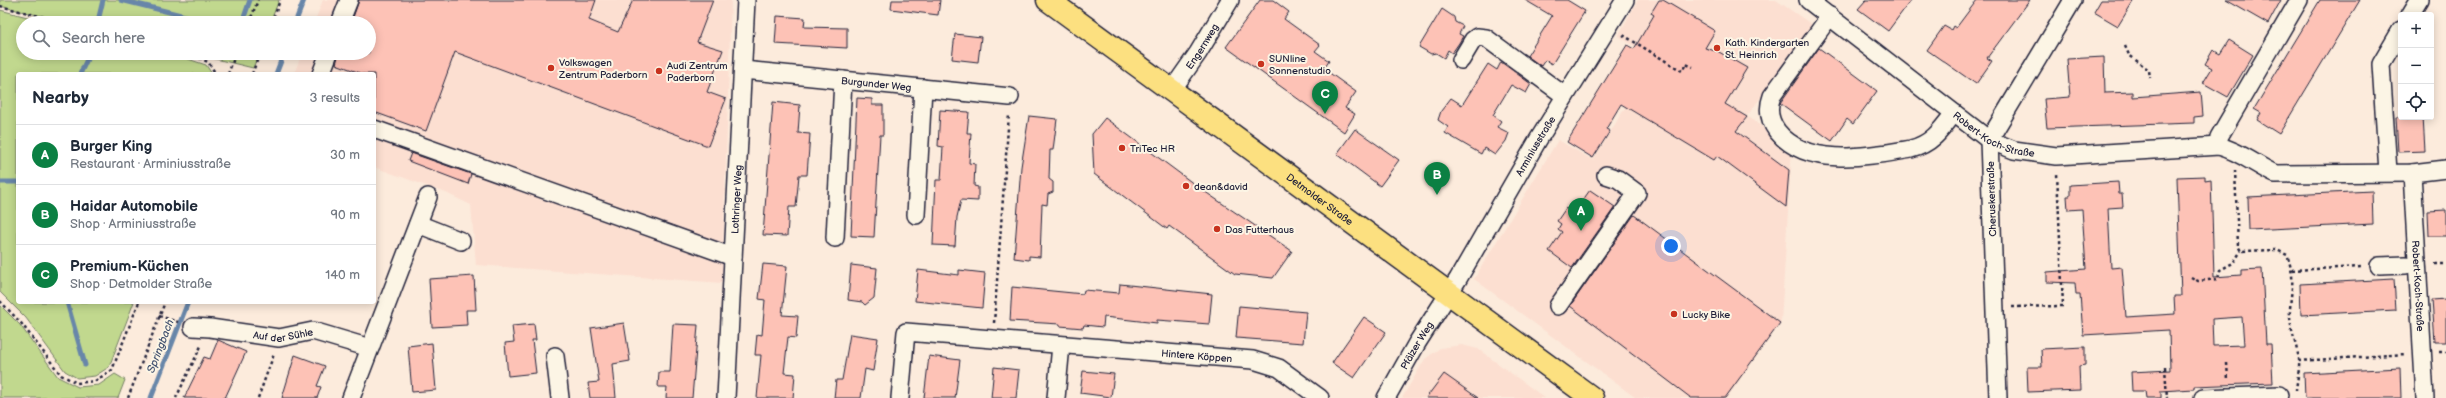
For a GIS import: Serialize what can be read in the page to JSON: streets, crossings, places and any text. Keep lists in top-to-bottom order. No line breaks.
{"streets":{"main road":["Detmolder Straße"],"street":["Engernweg","Burgunder Weg","Robert-Koch-Straße","Arminiusstraße","Lothringer Weg","Cheruskerstraße","Auf der Sühle","Pfälzer Weg","Hintere Köppen"]},"crossings":[["Engernweg","Detmolder Straße"],["Burgunder Weg","Lothringer Weg"],["Robert-Koch-Straße","Cheruskerstraße"],["Arminiusstraße","Detmolder Straße"],["Arminiusstraße","Pfälzer Weg"],["Detmolder Straße","Pfälzer Weg"]],"water":["Springbach"],"places":["Kath. Kindergarten St. Heinrich","SUNline Sonnenstudio","Volkswagen Zentrum Paderborn","Audi Zentrum Paderborn","TriTec HR","dean&david","Das Futterhaus","Lucky Bike"],"page":{"map_buttons":["+","−"],"search":"Search here","heading":["Nearby","3 results"],"pins":["C","B","A"],"list":[{"mark":"A","name":"Burger King","note":"Restaurant · Arminiusstraße","value":"30 m"},{"mark":"B","name":"Haidar Automobile","note":"Shop · Arminiusstraße","value":"90 m"},{"mark":"C","name":"Premium-Küchen","note":"Shop · Detmolder Straße","value":"140 m"}]}}
